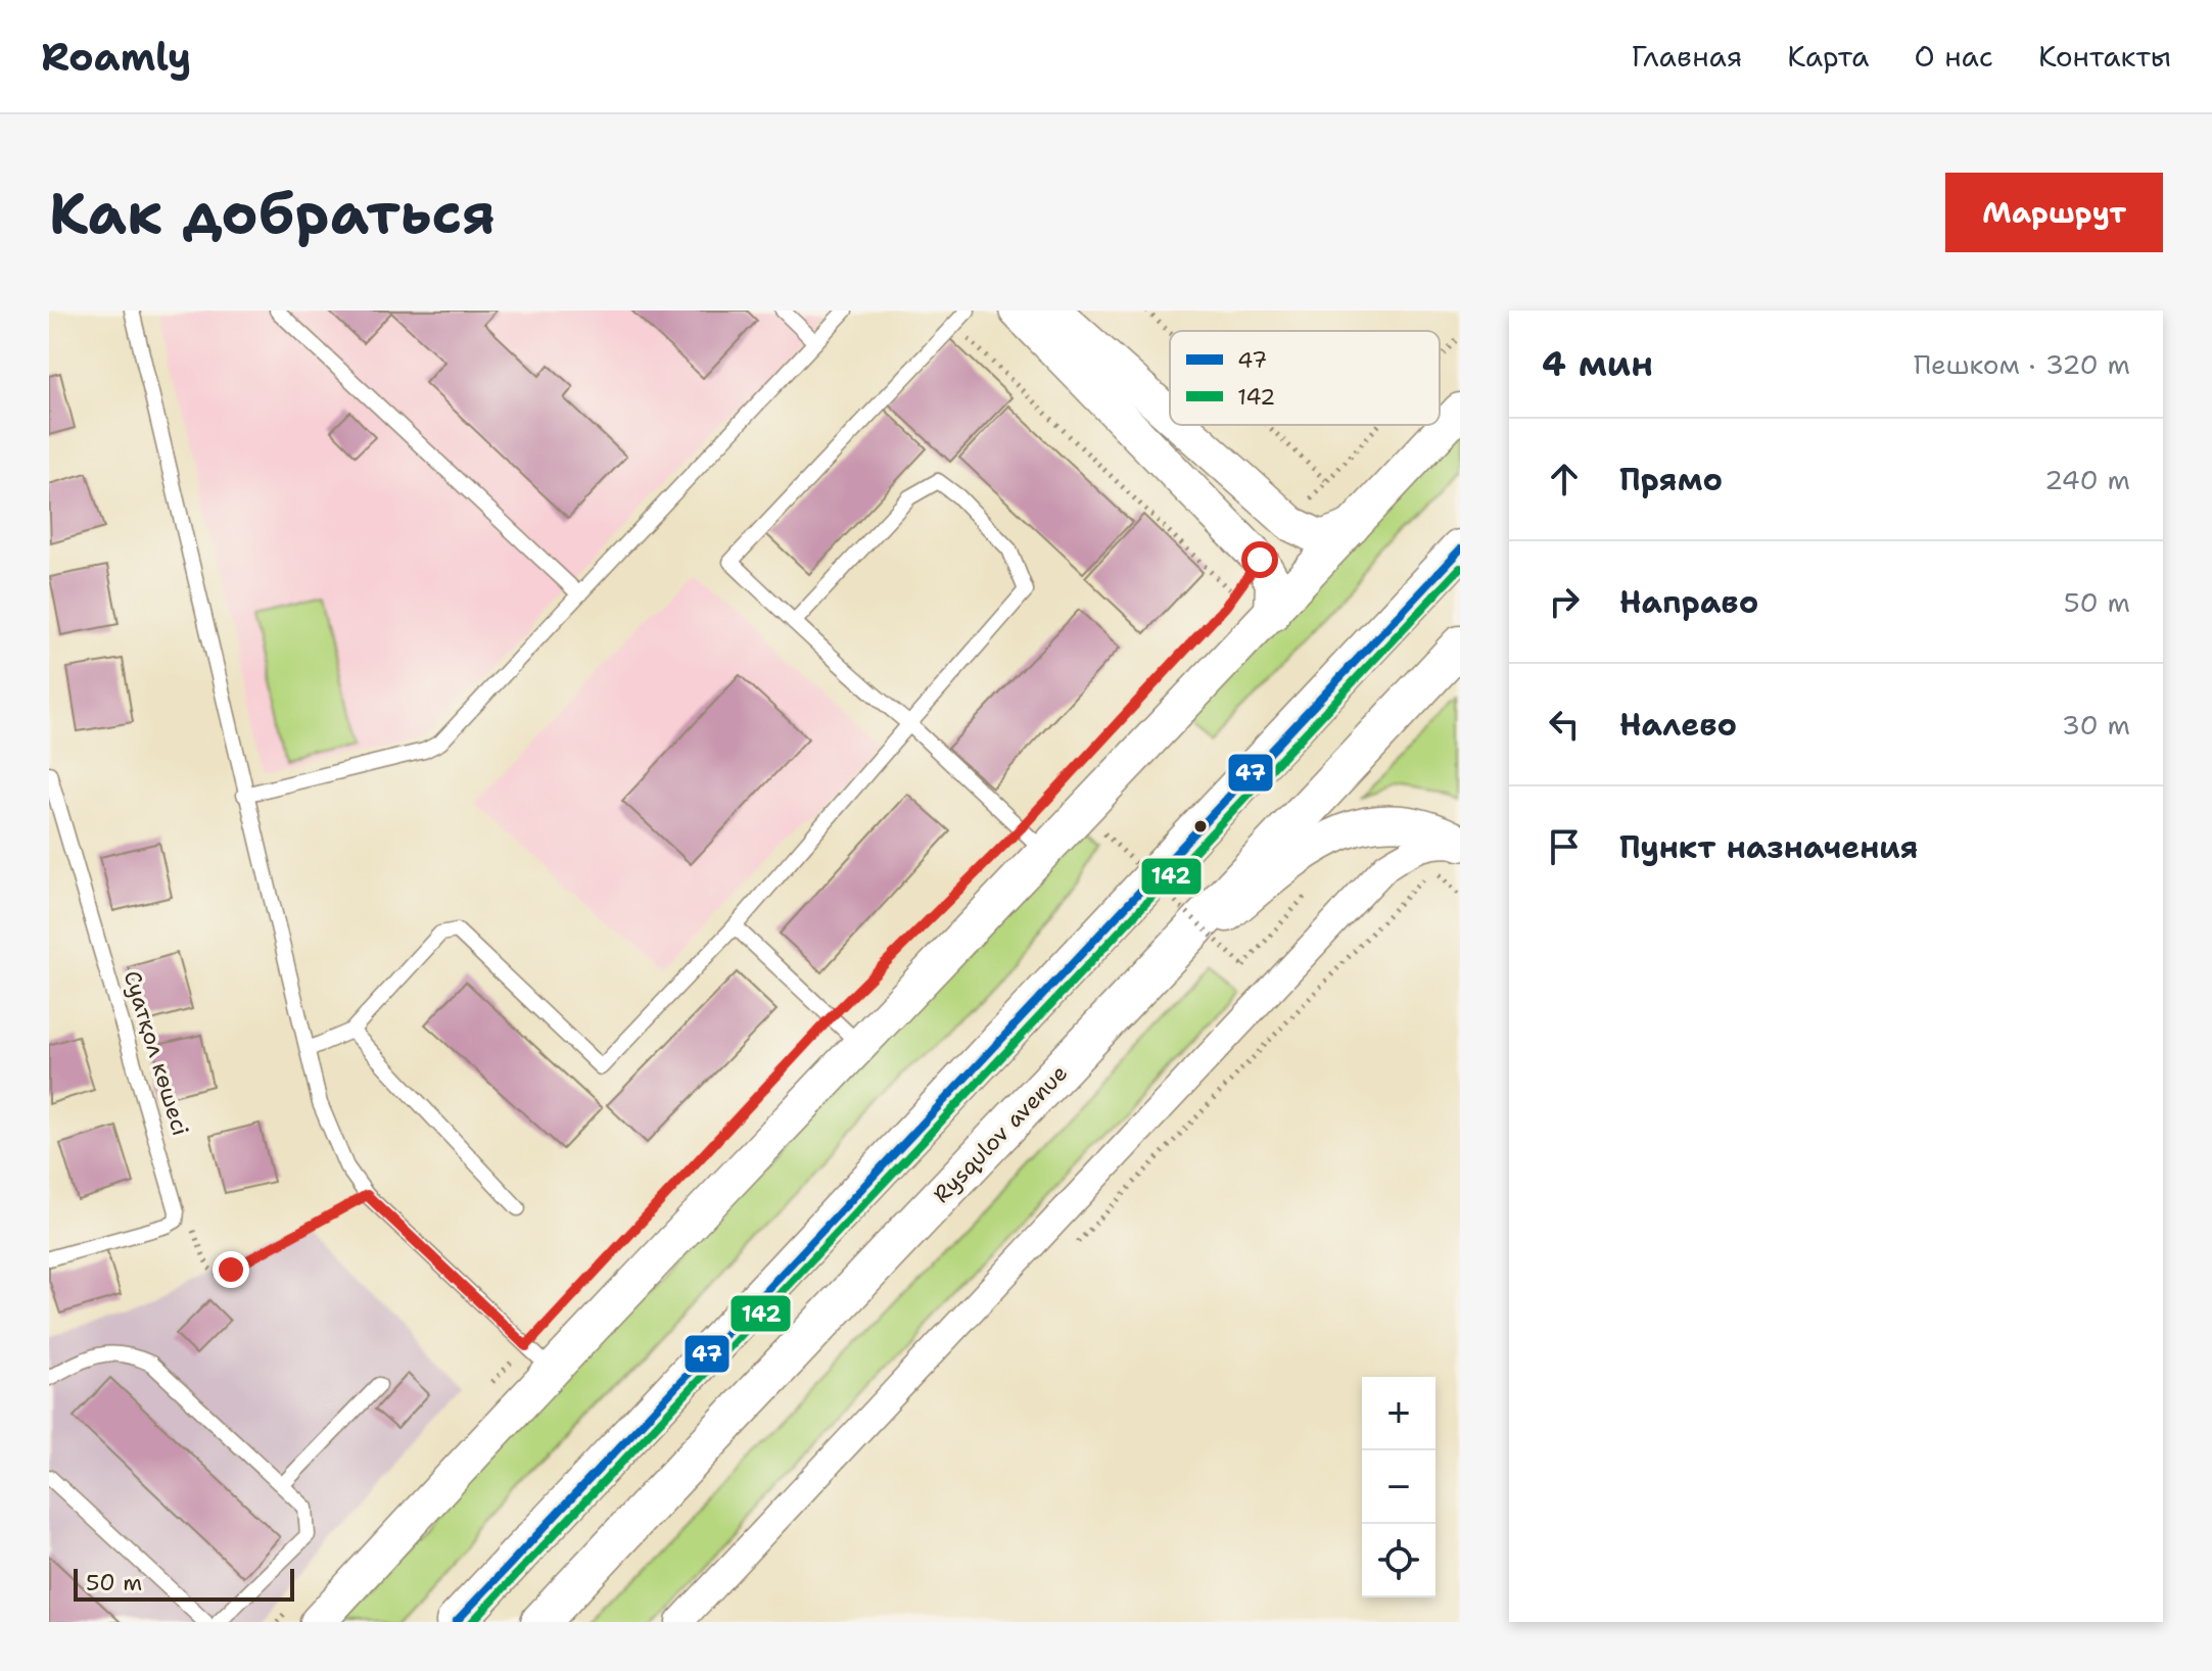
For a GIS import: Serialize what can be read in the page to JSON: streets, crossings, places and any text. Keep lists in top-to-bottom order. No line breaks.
{"streets":{"main road":["Rysqulov avenue"],"lane":["Суатқол көшесі"]},"lines":["transit line 47","transit line 142"],"legend":["47","142"],"scale_bar":"50 m","page":{"header":"Roamly","nav":["Главная","Карта","О нас","Контакты"],"buttons":"Маршрут","title":"Как добраться","heading":["4 мин","Пешком · 320 m"],"list":[["Прямо","240 m"],["Направо","50 m"],["Налево","30 m"],"Пункт назначения"],"map_buttons":["+","−"],"scale":"50 m"}}
